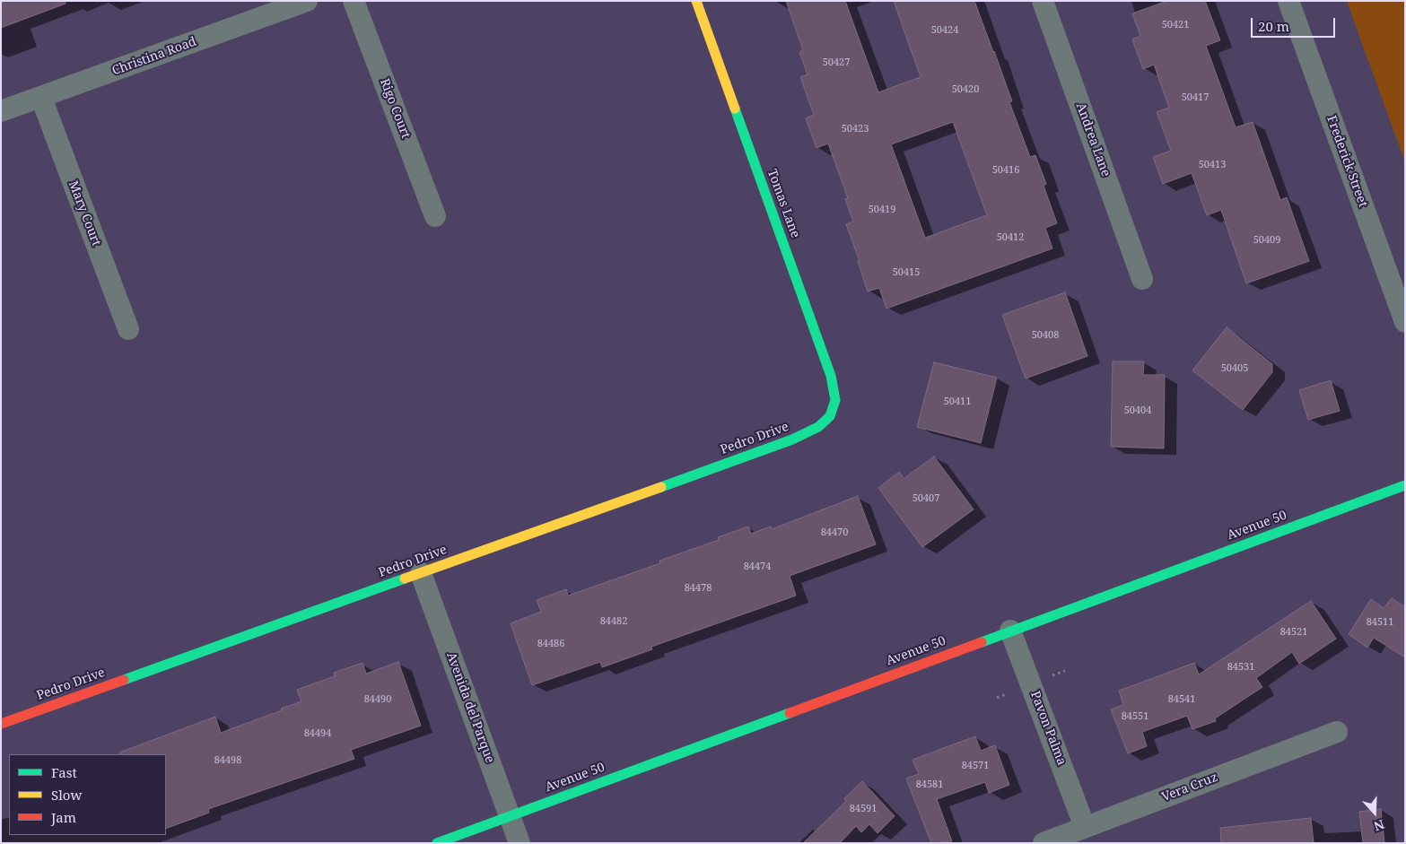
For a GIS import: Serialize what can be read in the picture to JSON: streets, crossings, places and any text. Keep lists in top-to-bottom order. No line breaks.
{"streets":{"street":["Christina Road","Rigo Court","Andrea Lane","Frederick Street","Tomas Lane","Mary Court","Pedro Drive","Avenue 50","Avenida del Parque","Pavon Palma","Vera Cruz"]},"crossings":[["Christina Road","Mary Court"],["Tomas Lane","Pedro Drive"],["Pedro Drive","Avenida del Parque"],["Avenue 50","Avenida del Parque"],["Avenue 50","Pavon Palma"],["Pavon Palma","Vera Cruz"]],"house_numbers":["50421","50424","50427","50420","50417","50423","50413","50416","50419","50412","50409","50415","50408","50405","50411","50404","50407","84470","84474","84478","84482","84511","84521","84486","84531","84490","84541","84551","84494","84498","84571","84581","84591"],"legend":["Fast","Slow","Jam"],"scale_bar":"20 m","north":"bottom"}
